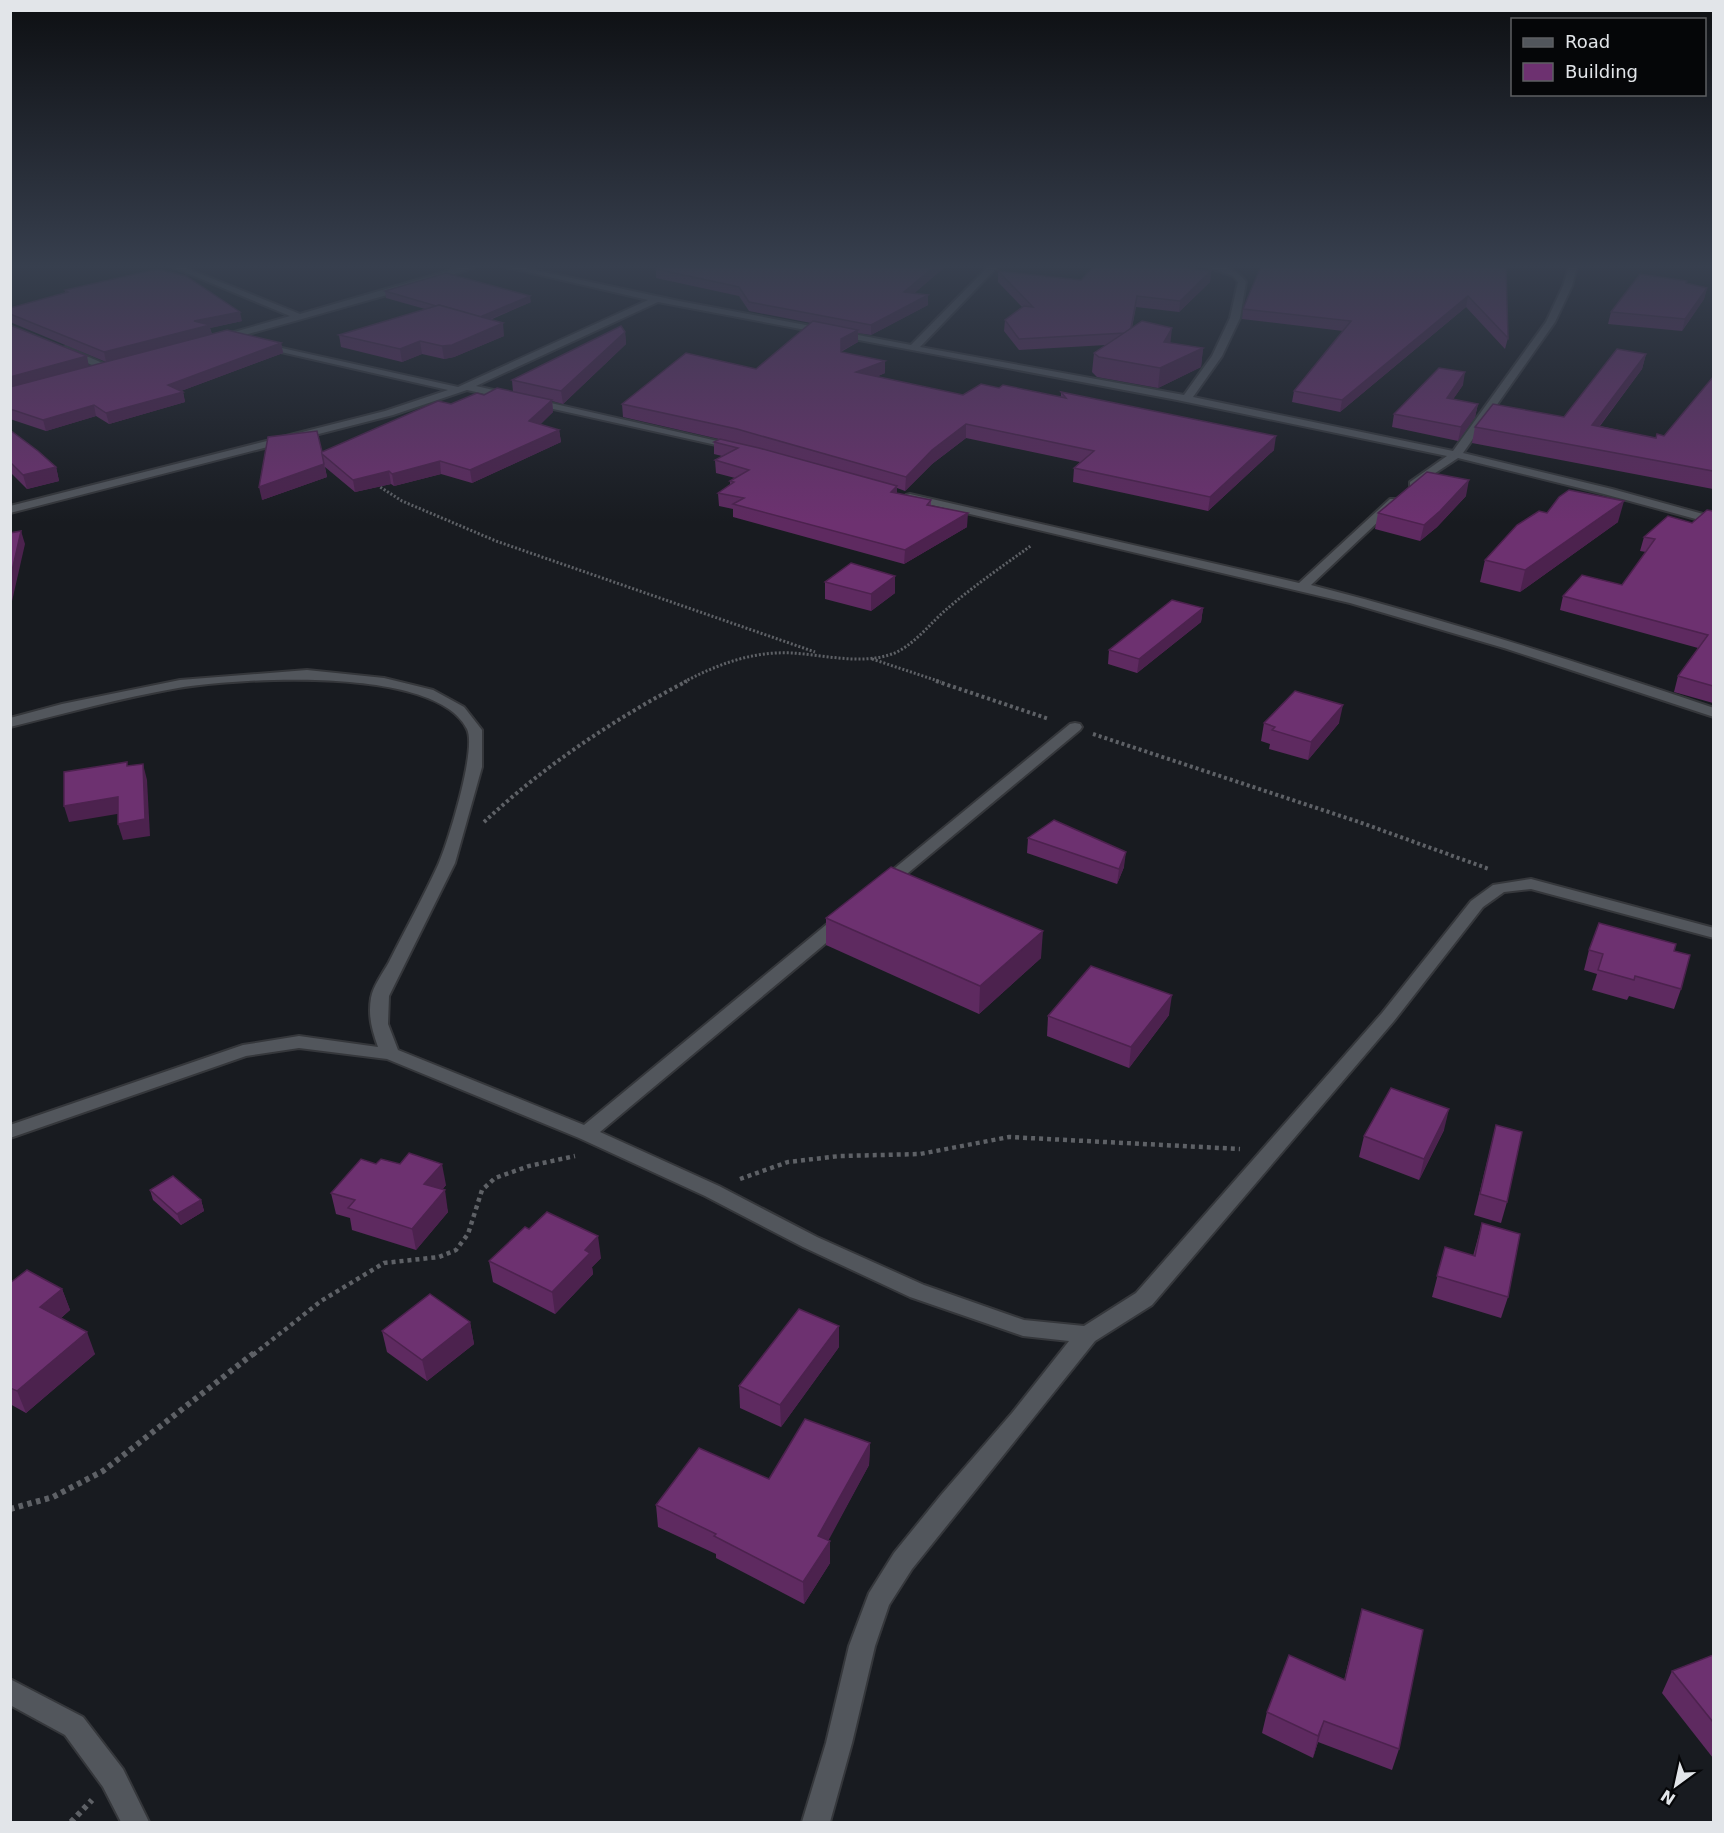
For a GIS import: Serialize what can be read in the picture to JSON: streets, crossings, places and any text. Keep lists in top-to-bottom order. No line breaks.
{"legend":["Road","Building"],"north":"bottom left"}
